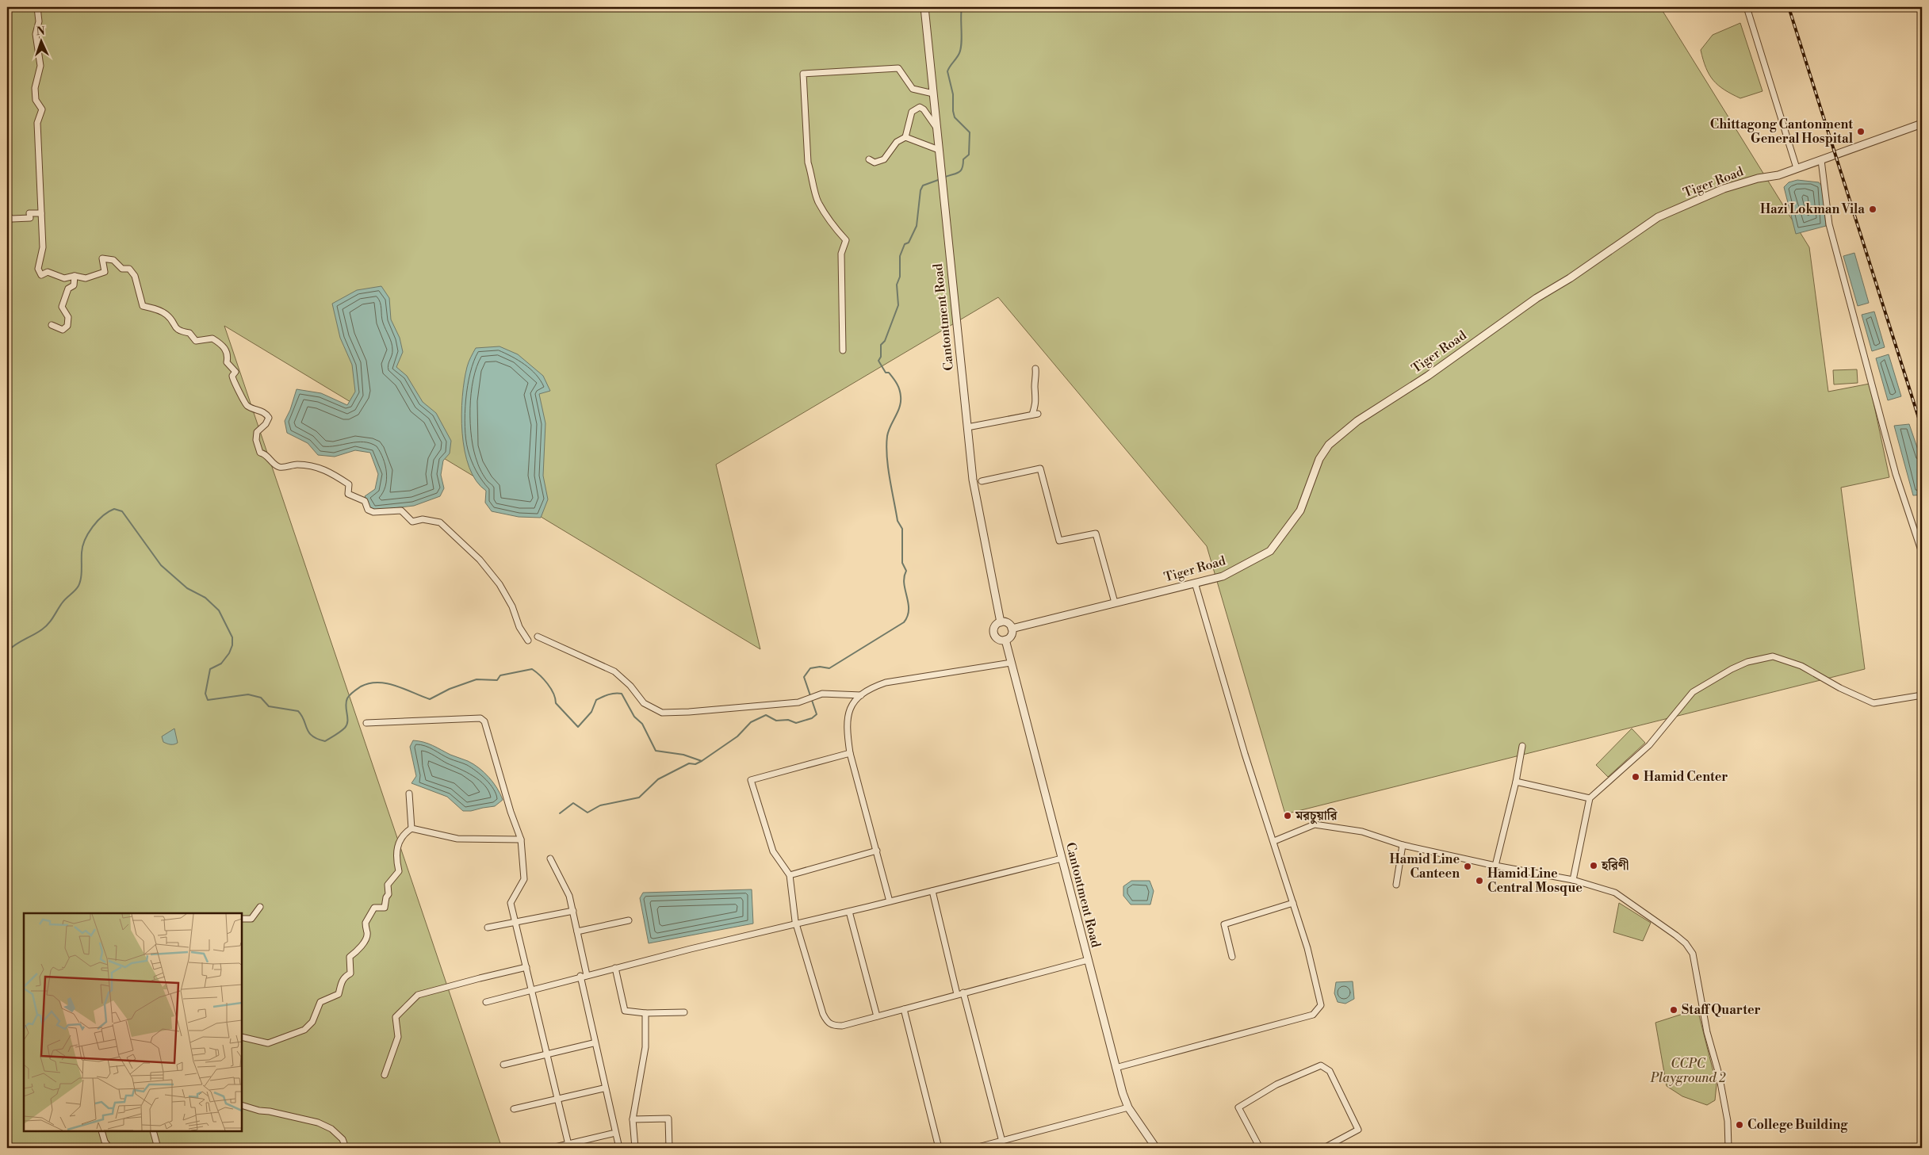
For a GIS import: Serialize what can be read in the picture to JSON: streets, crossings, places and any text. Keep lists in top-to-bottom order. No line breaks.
{"streets":{"street":["Tiger Road","Cantontment Road"]},"crossings":[["Tiger Road","Cantontment Road"]],"parks":["CCPC Playground 2"],"places":["Chittagong Cantonment General Hospital","Hazi Lokman Vila","Hamid Center","মরচুয়ারি","হরিণী","Hamid Line Canteen","Hamid Line Central Mosque","Staff Quarter","College Building"],"north":"top"}
